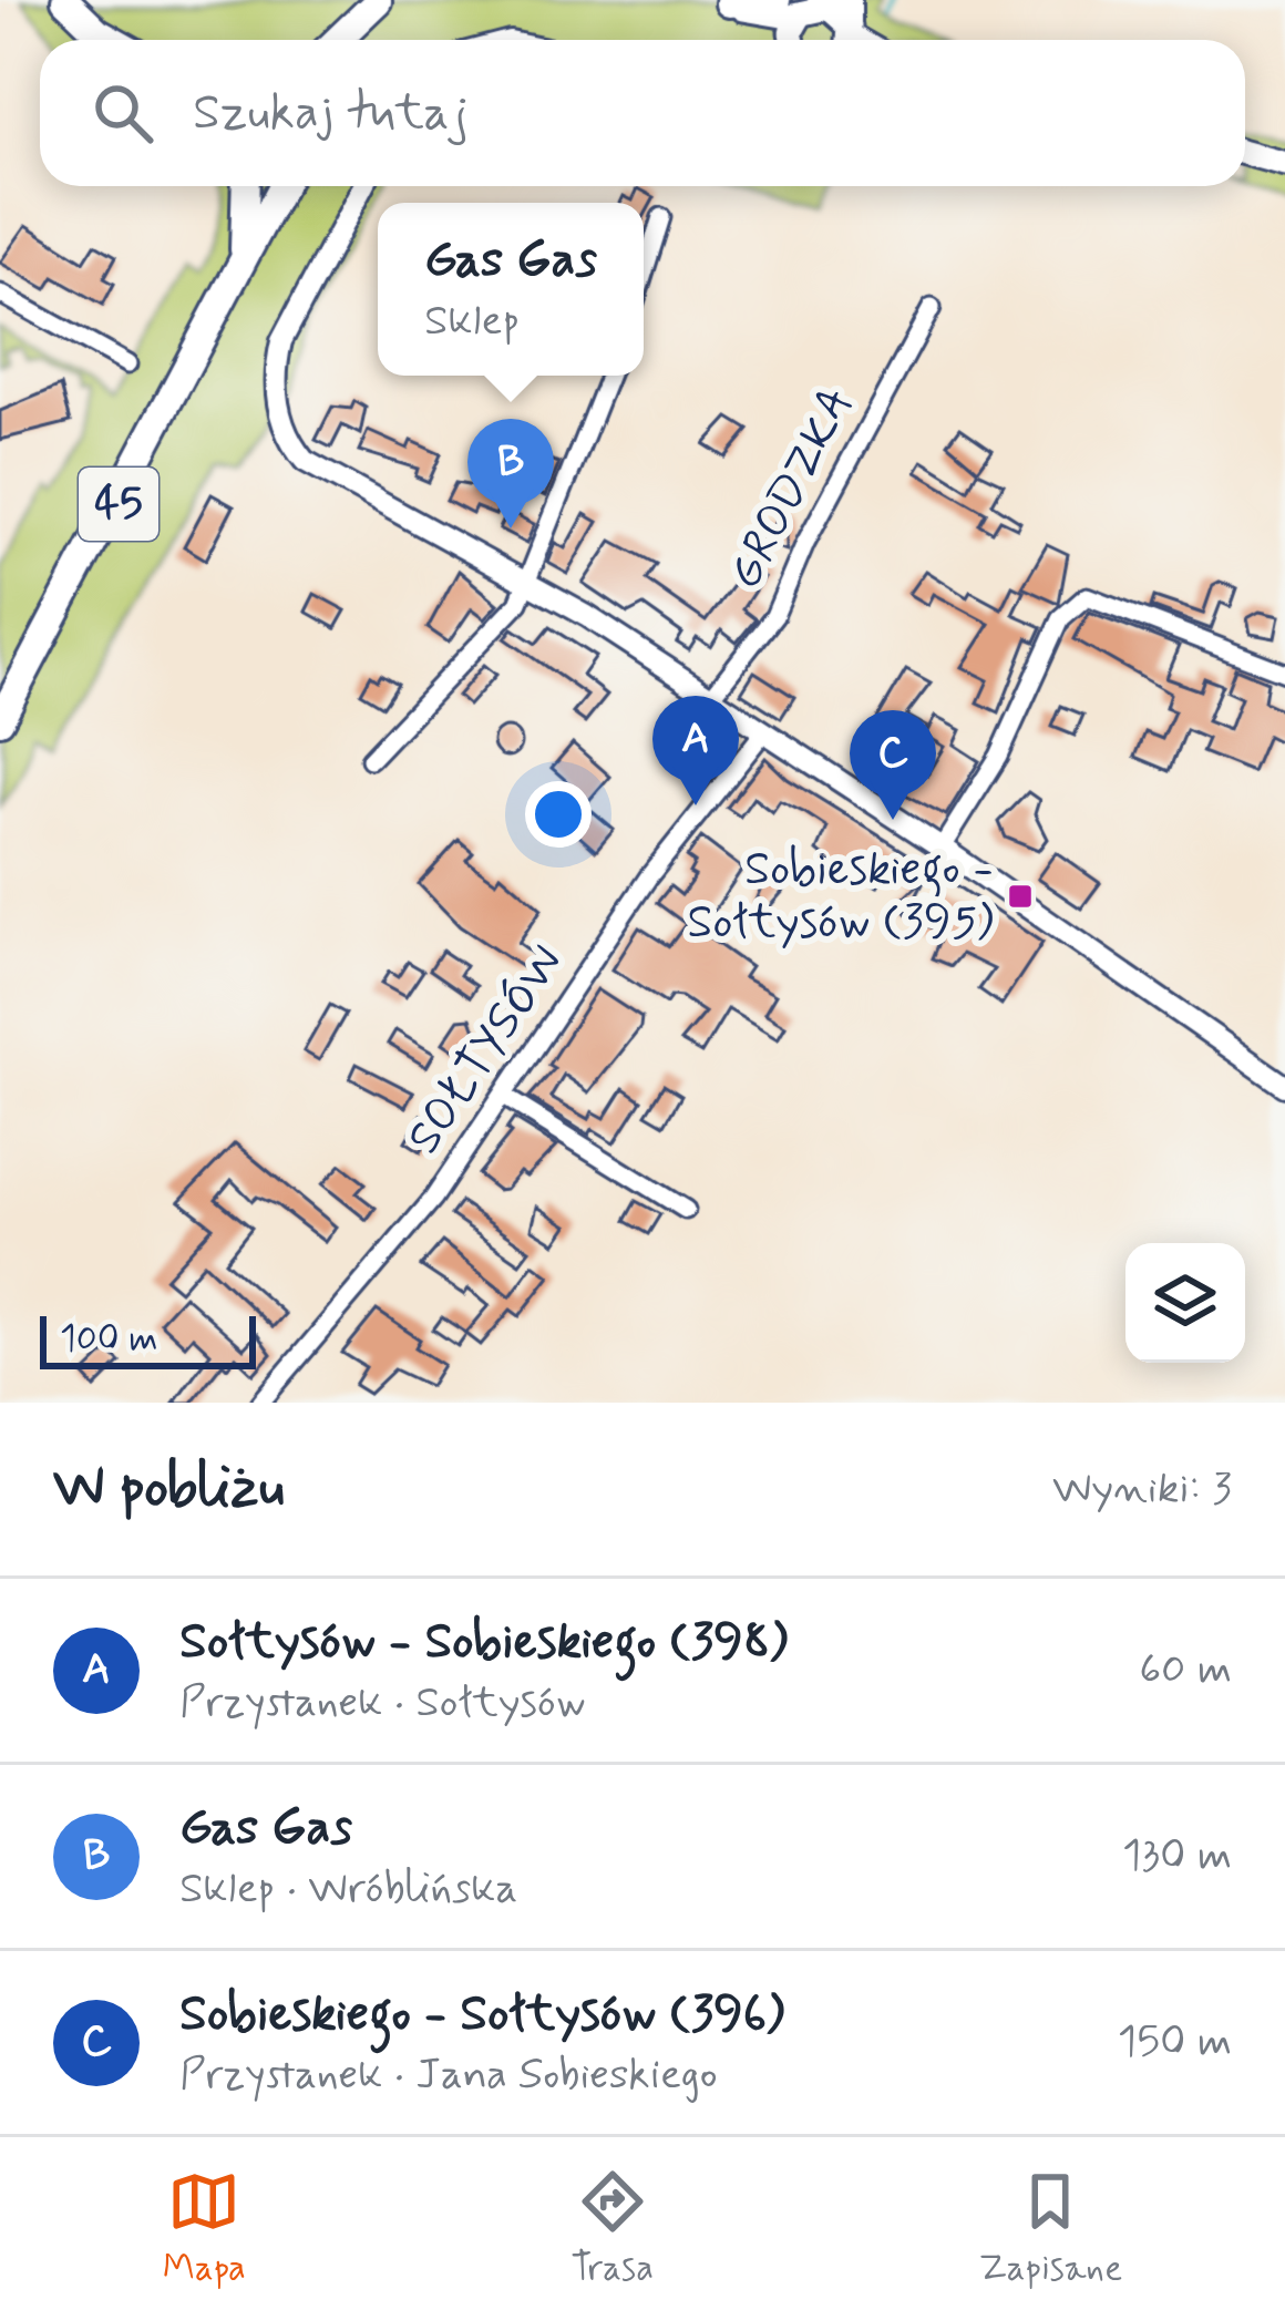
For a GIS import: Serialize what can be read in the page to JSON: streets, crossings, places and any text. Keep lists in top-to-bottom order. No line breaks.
{"streets":{"main road":["45"],"street":["GRODZKA","SOŁTYSÓW"]},"places":{"transit":["Sobieskiego - Sołtysów (395)"]},"scale_bar":"100 m","page":{"search":"Szukaj tutaj","popup":["Gas Gas","Sklep"],"pins":["B","A","C"],"scale":"100 m","heading":["W pobliżu","Wyniki: 3"],"list":[{"mark":"A","name":"Sołtysów - Sobieskiego (398)","note":"Przystanek · Sołtysów","value":"60 m"},{"mark":"B","name":"Gas Gas","note":"Sklep · Wróblińska","value":"130 m"},{"mark":"C","name":"Sobieskiego - Sołtysów (396)","note":"Przystanek · Jana Sobieskiego","value":"150 m"}],"nav":["Mapa","Trasa","Zapisane"]}}
